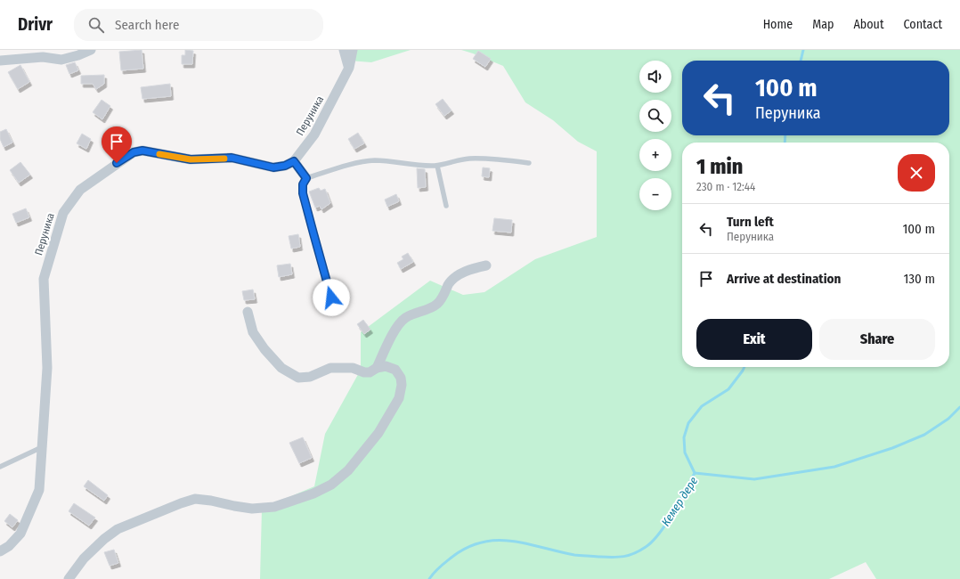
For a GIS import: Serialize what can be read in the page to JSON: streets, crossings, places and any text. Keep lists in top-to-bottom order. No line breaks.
{"streets":{"street":["Перуника"]},"water":["Кемер дере"],"page":{"header":"Drivr","search":"Search here","nav":["Home","Map","About","Contact"],"map_buttons":["+","−"],"turn":["100 m","Перуника"],"heading":["1 min","230 m · 12:44"],"list":[{"name":"Turn left","note":"Перуника","value":"100 m"},{"name":"Arrive at destination","value":"130 m"}],"buttons":["Exit","Share"]}}
